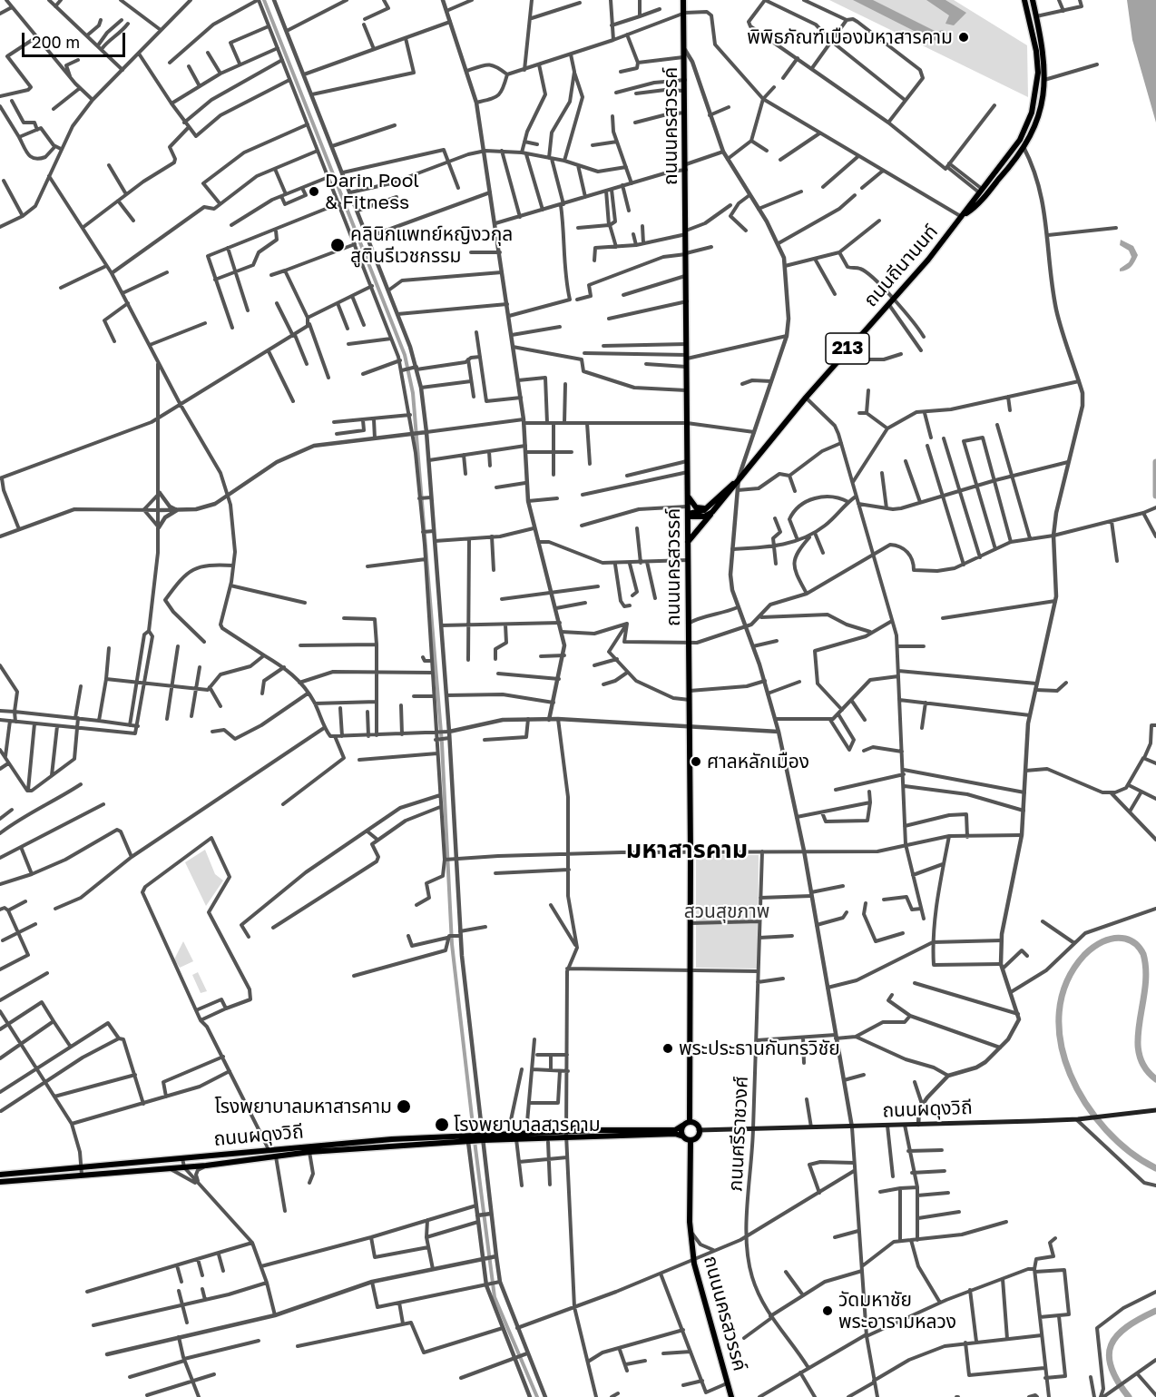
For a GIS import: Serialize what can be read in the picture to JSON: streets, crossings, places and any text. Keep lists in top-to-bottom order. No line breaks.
{"streets":{"main road":["ถนนนครสวรรค์","ถนนถีนานนท์","213","ถนนผดุงวิถี"],"street":["ภนนศรีราชวงศ์"]},"crossings":[["ถนนนครสวรรค์","ถนนถีนานนท์"],["ถนนนครสวรรค์","ถนนผดุงวิถี"],["ถนนผดุงวิถี","ภนนศรีราชวงศ์"]],"districts":["มหาสารคาม"],"parks":["สวนสุขภาพ"],"places":["พิพิธภัณฑ์เมืองมหาสารคาม","Darin Pool & Fitness","คลินิกแพทย์หญิงวกุล สูตินรีเวชกรรม","ศาลหลักเมือง","พระประธานกันทรวิชัย","โรงพยาบาลมหาสารคาม","โรงพยาบาลสารคาม","วัดมหาชัย พระอารามหลวง"],"scale_bar":"200 m"}
